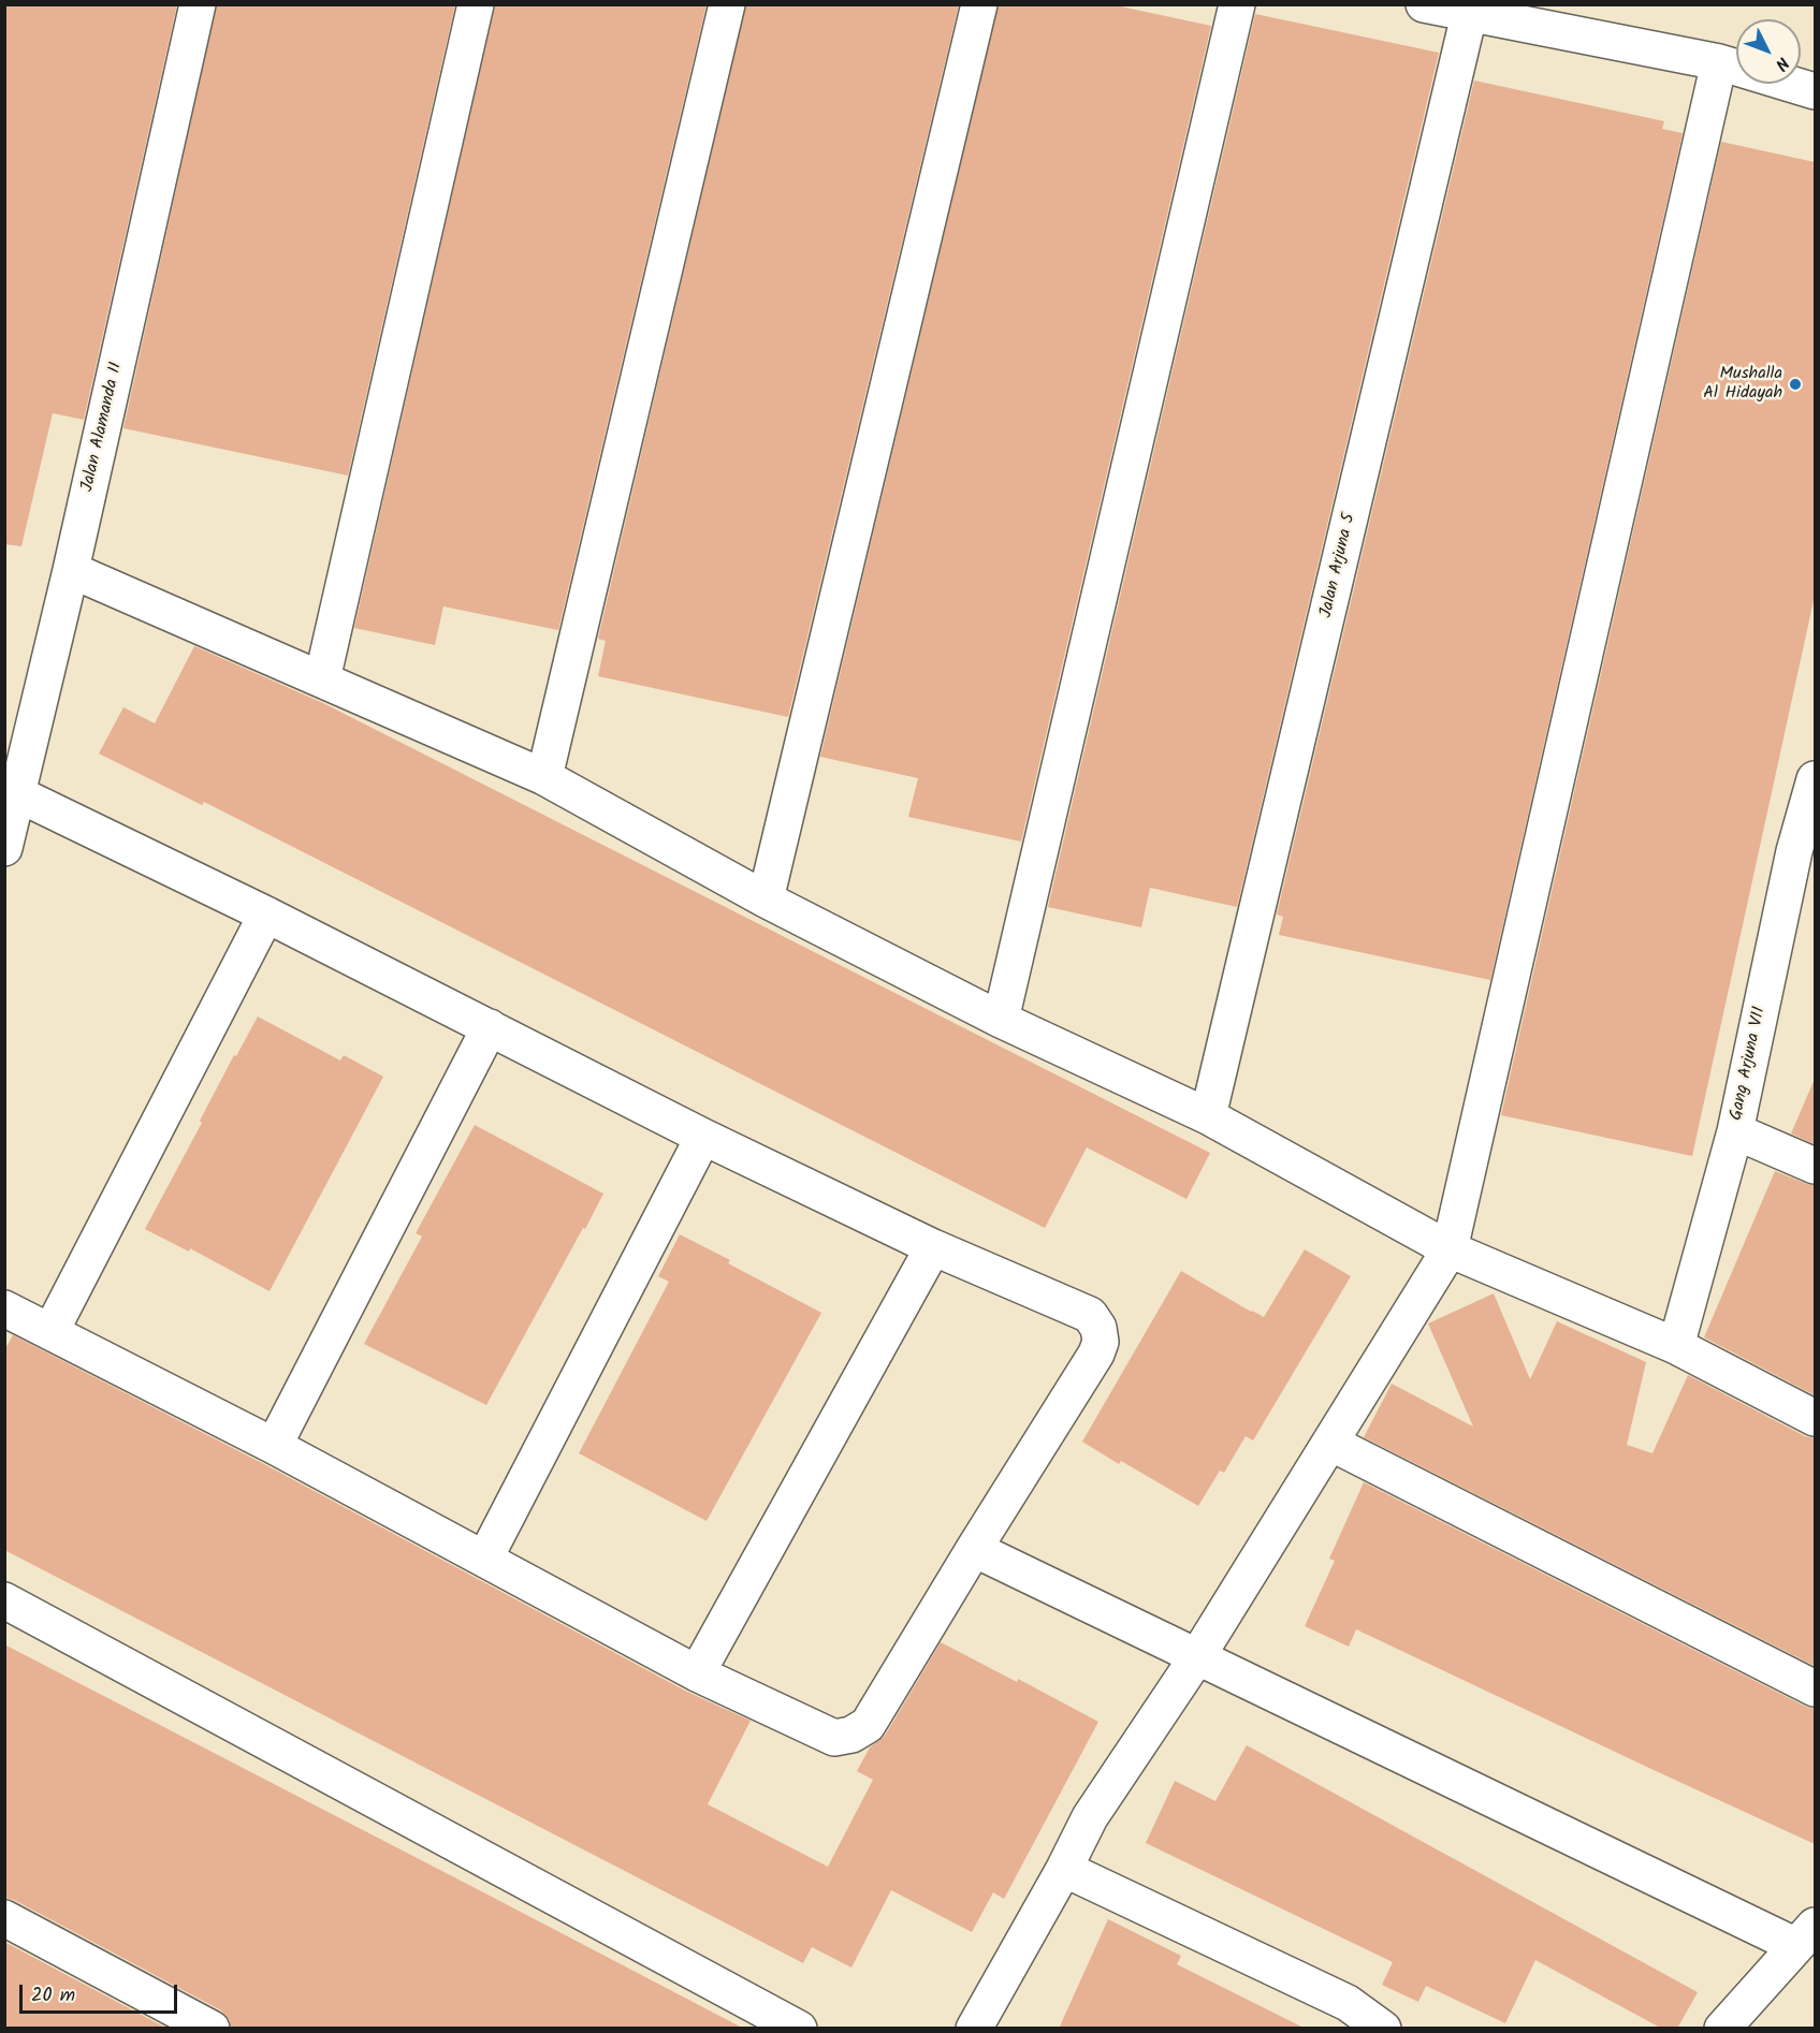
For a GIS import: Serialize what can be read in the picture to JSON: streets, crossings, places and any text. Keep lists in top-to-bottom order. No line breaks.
{"streets":{"street":["Jalan Alamanda II","Jalan Arjuna 5","Gang Arjuna VII"]},"places":["Mushalla Al Hidayah"],"scale_bar":"20 m","north":"bottom right"}
